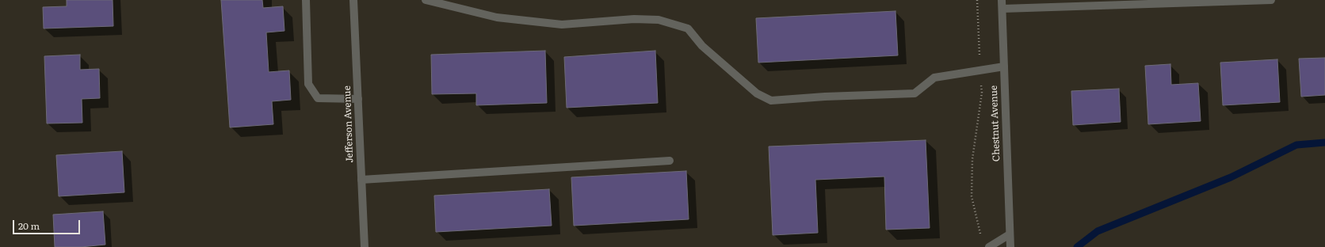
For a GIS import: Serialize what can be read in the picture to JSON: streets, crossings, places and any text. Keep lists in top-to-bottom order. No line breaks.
{"streets":{"street":["Chestnut Avenue","Jefferson Avenue"]},"scale_bar":"20 m"}
